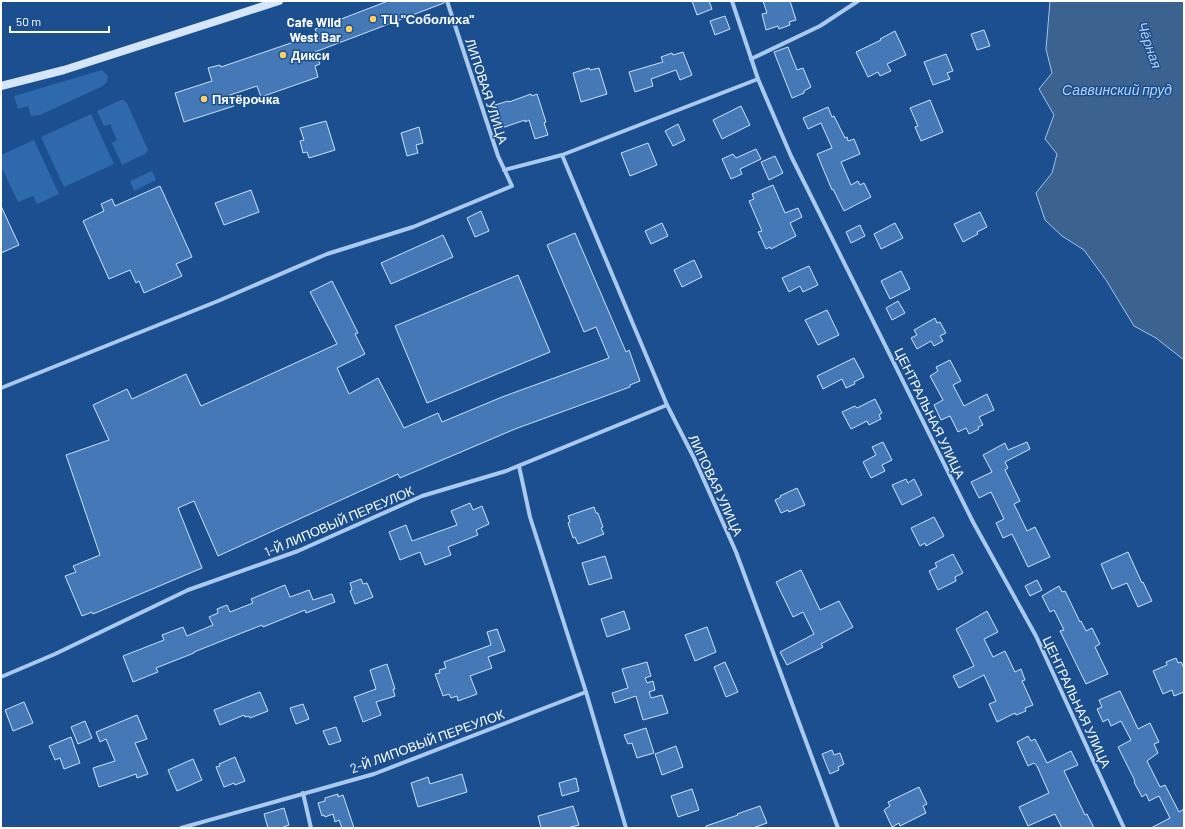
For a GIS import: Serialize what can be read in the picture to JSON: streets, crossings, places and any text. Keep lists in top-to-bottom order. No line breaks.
{"streets":{"street":["ЛИПОВАЯ УЛИЦА","ЦЕНТРАЛЬНАЯ УЛИЦА","1-Й ЛИПОВЫЙ ПЕРЕУЛОК","2-Й ЛИПОВЫЙ ПЕРЕУЛОК"]},"crossings":[["ЛИПОВАЯ УЛИЦА","1-Й ЛИПОВЫЙ ПЕРЕУЛОК"]],"water":["Чёрная","Саввинский пруд"],"places":["ТЦ \"Соболиха\"","Cafe Wild West Bar","Дикси","Пятёрочка"],"scale_bar":"50 m"}
